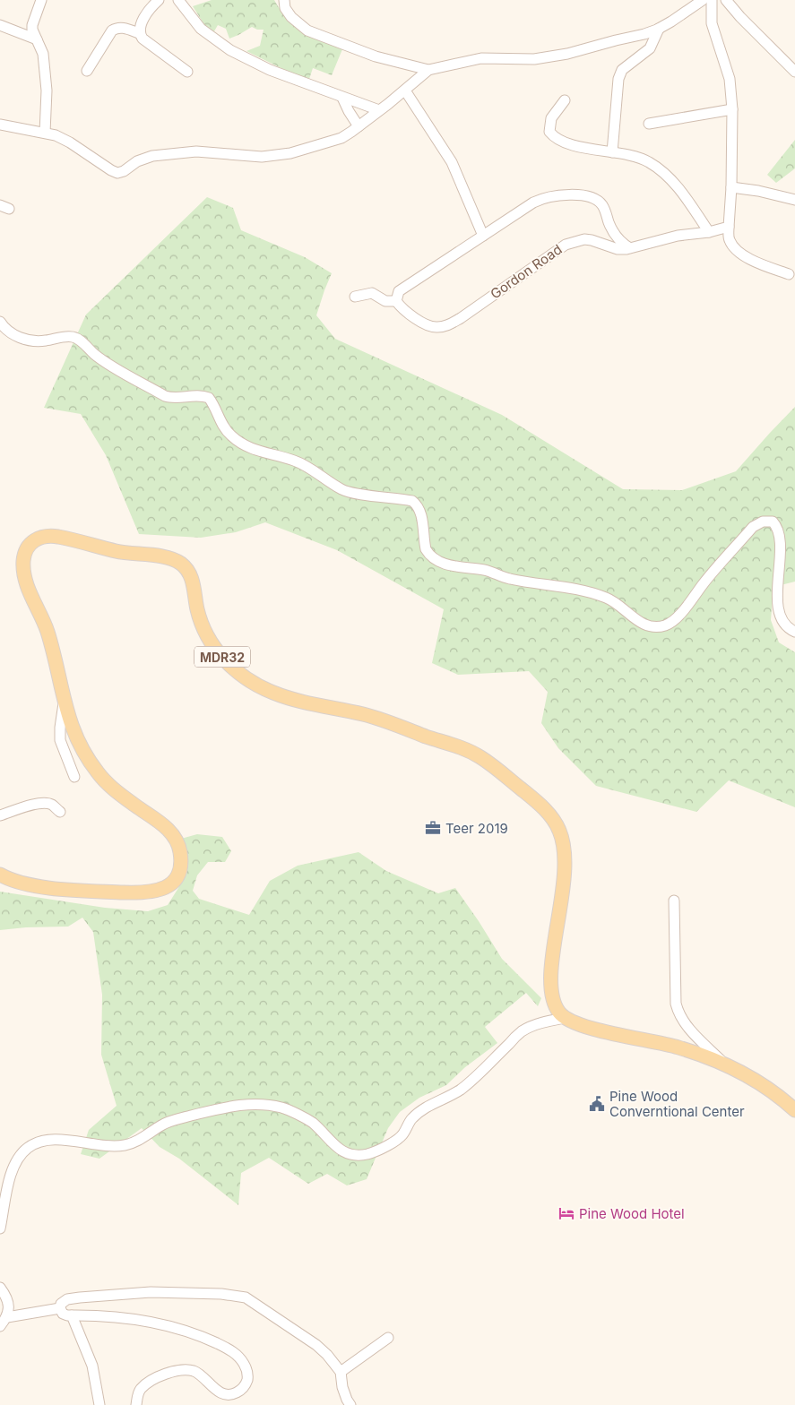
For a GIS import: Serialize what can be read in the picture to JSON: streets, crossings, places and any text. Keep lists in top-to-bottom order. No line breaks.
{"streets":{"main road":["MDR32"],"street":["Gordon Road"]},"places":{"office":["Teer 2019"],"public building":["Pine Wood Converntional Center"],"hotel":["Pine Wood Hotel"]}}
